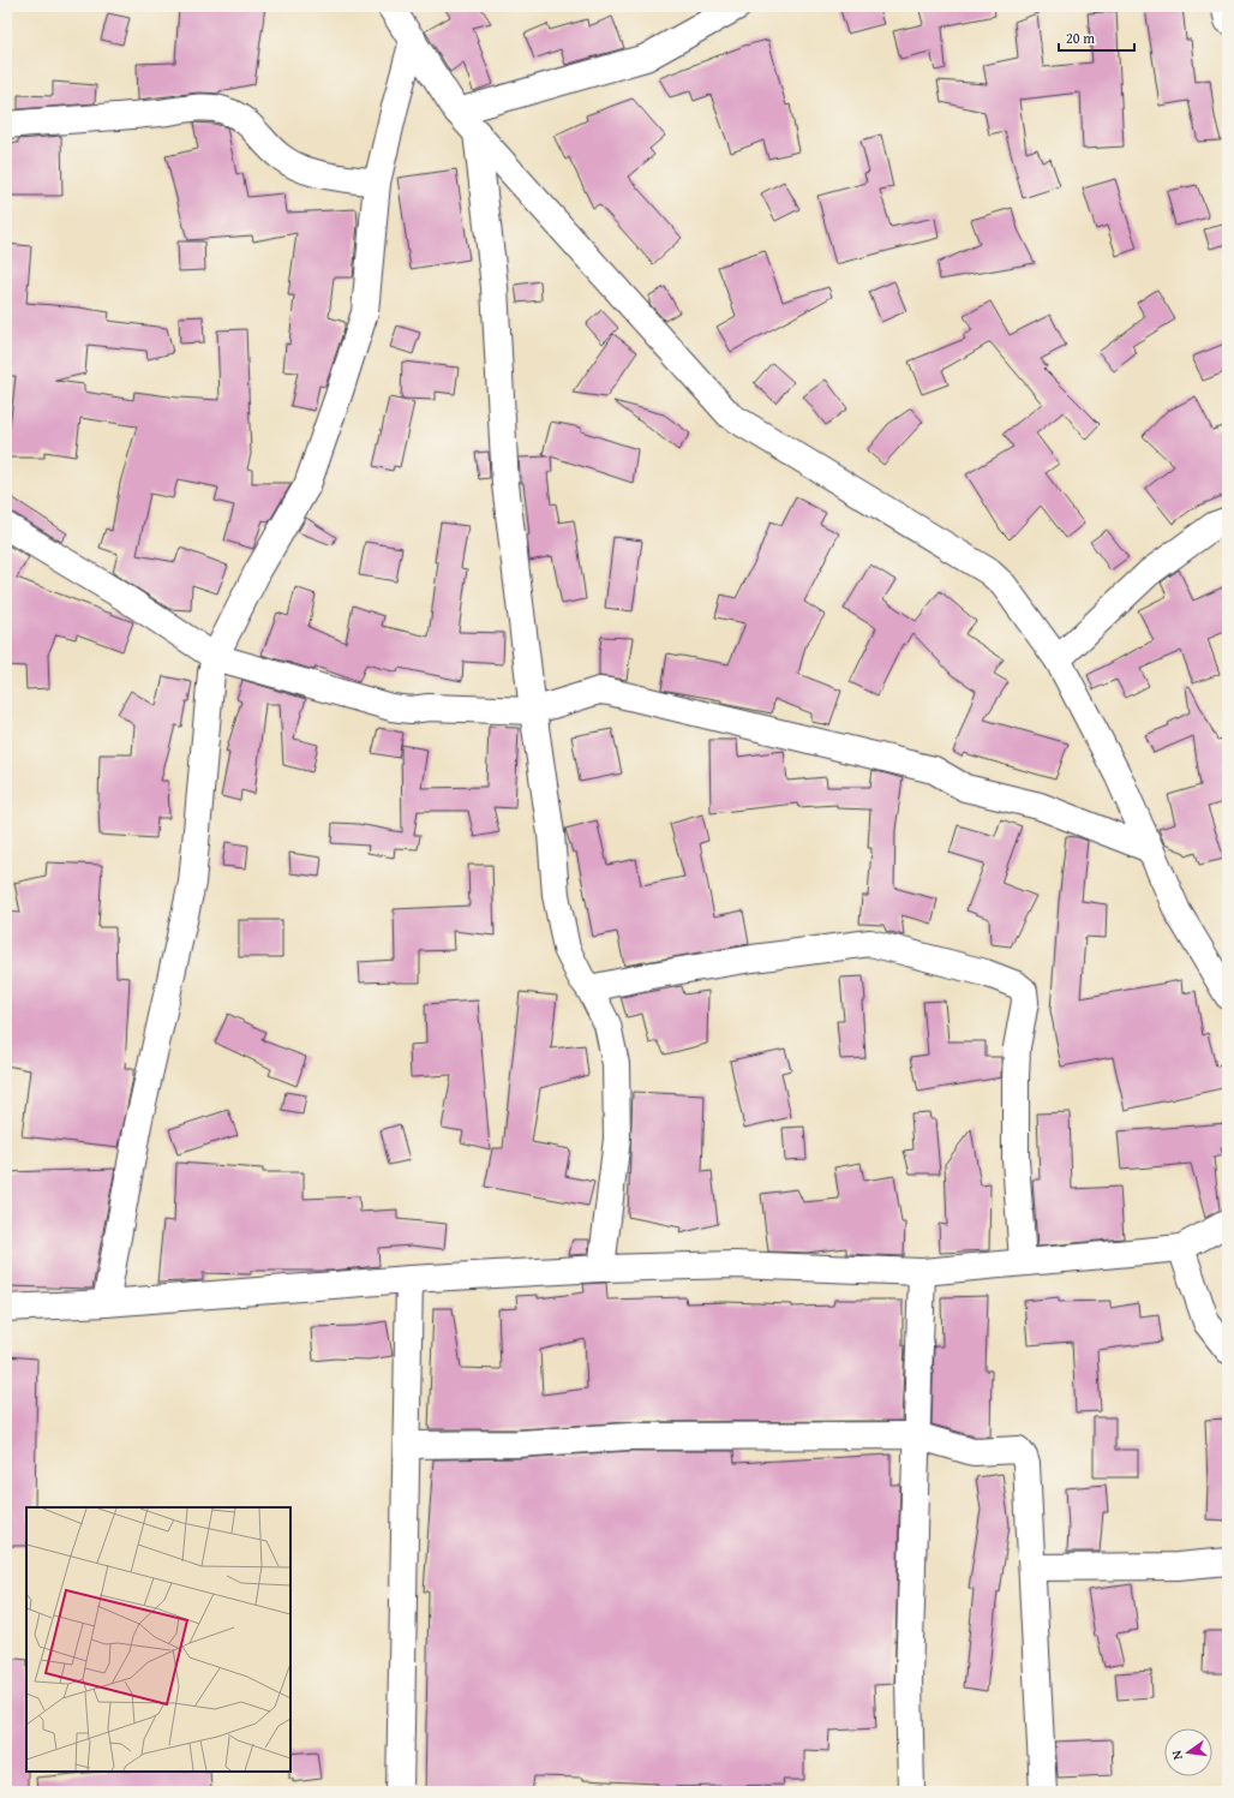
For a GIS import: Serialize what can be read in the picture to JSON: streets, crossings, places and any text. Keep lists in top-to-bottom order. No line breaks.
{"scale_bar":"20 m","north":"left"}
